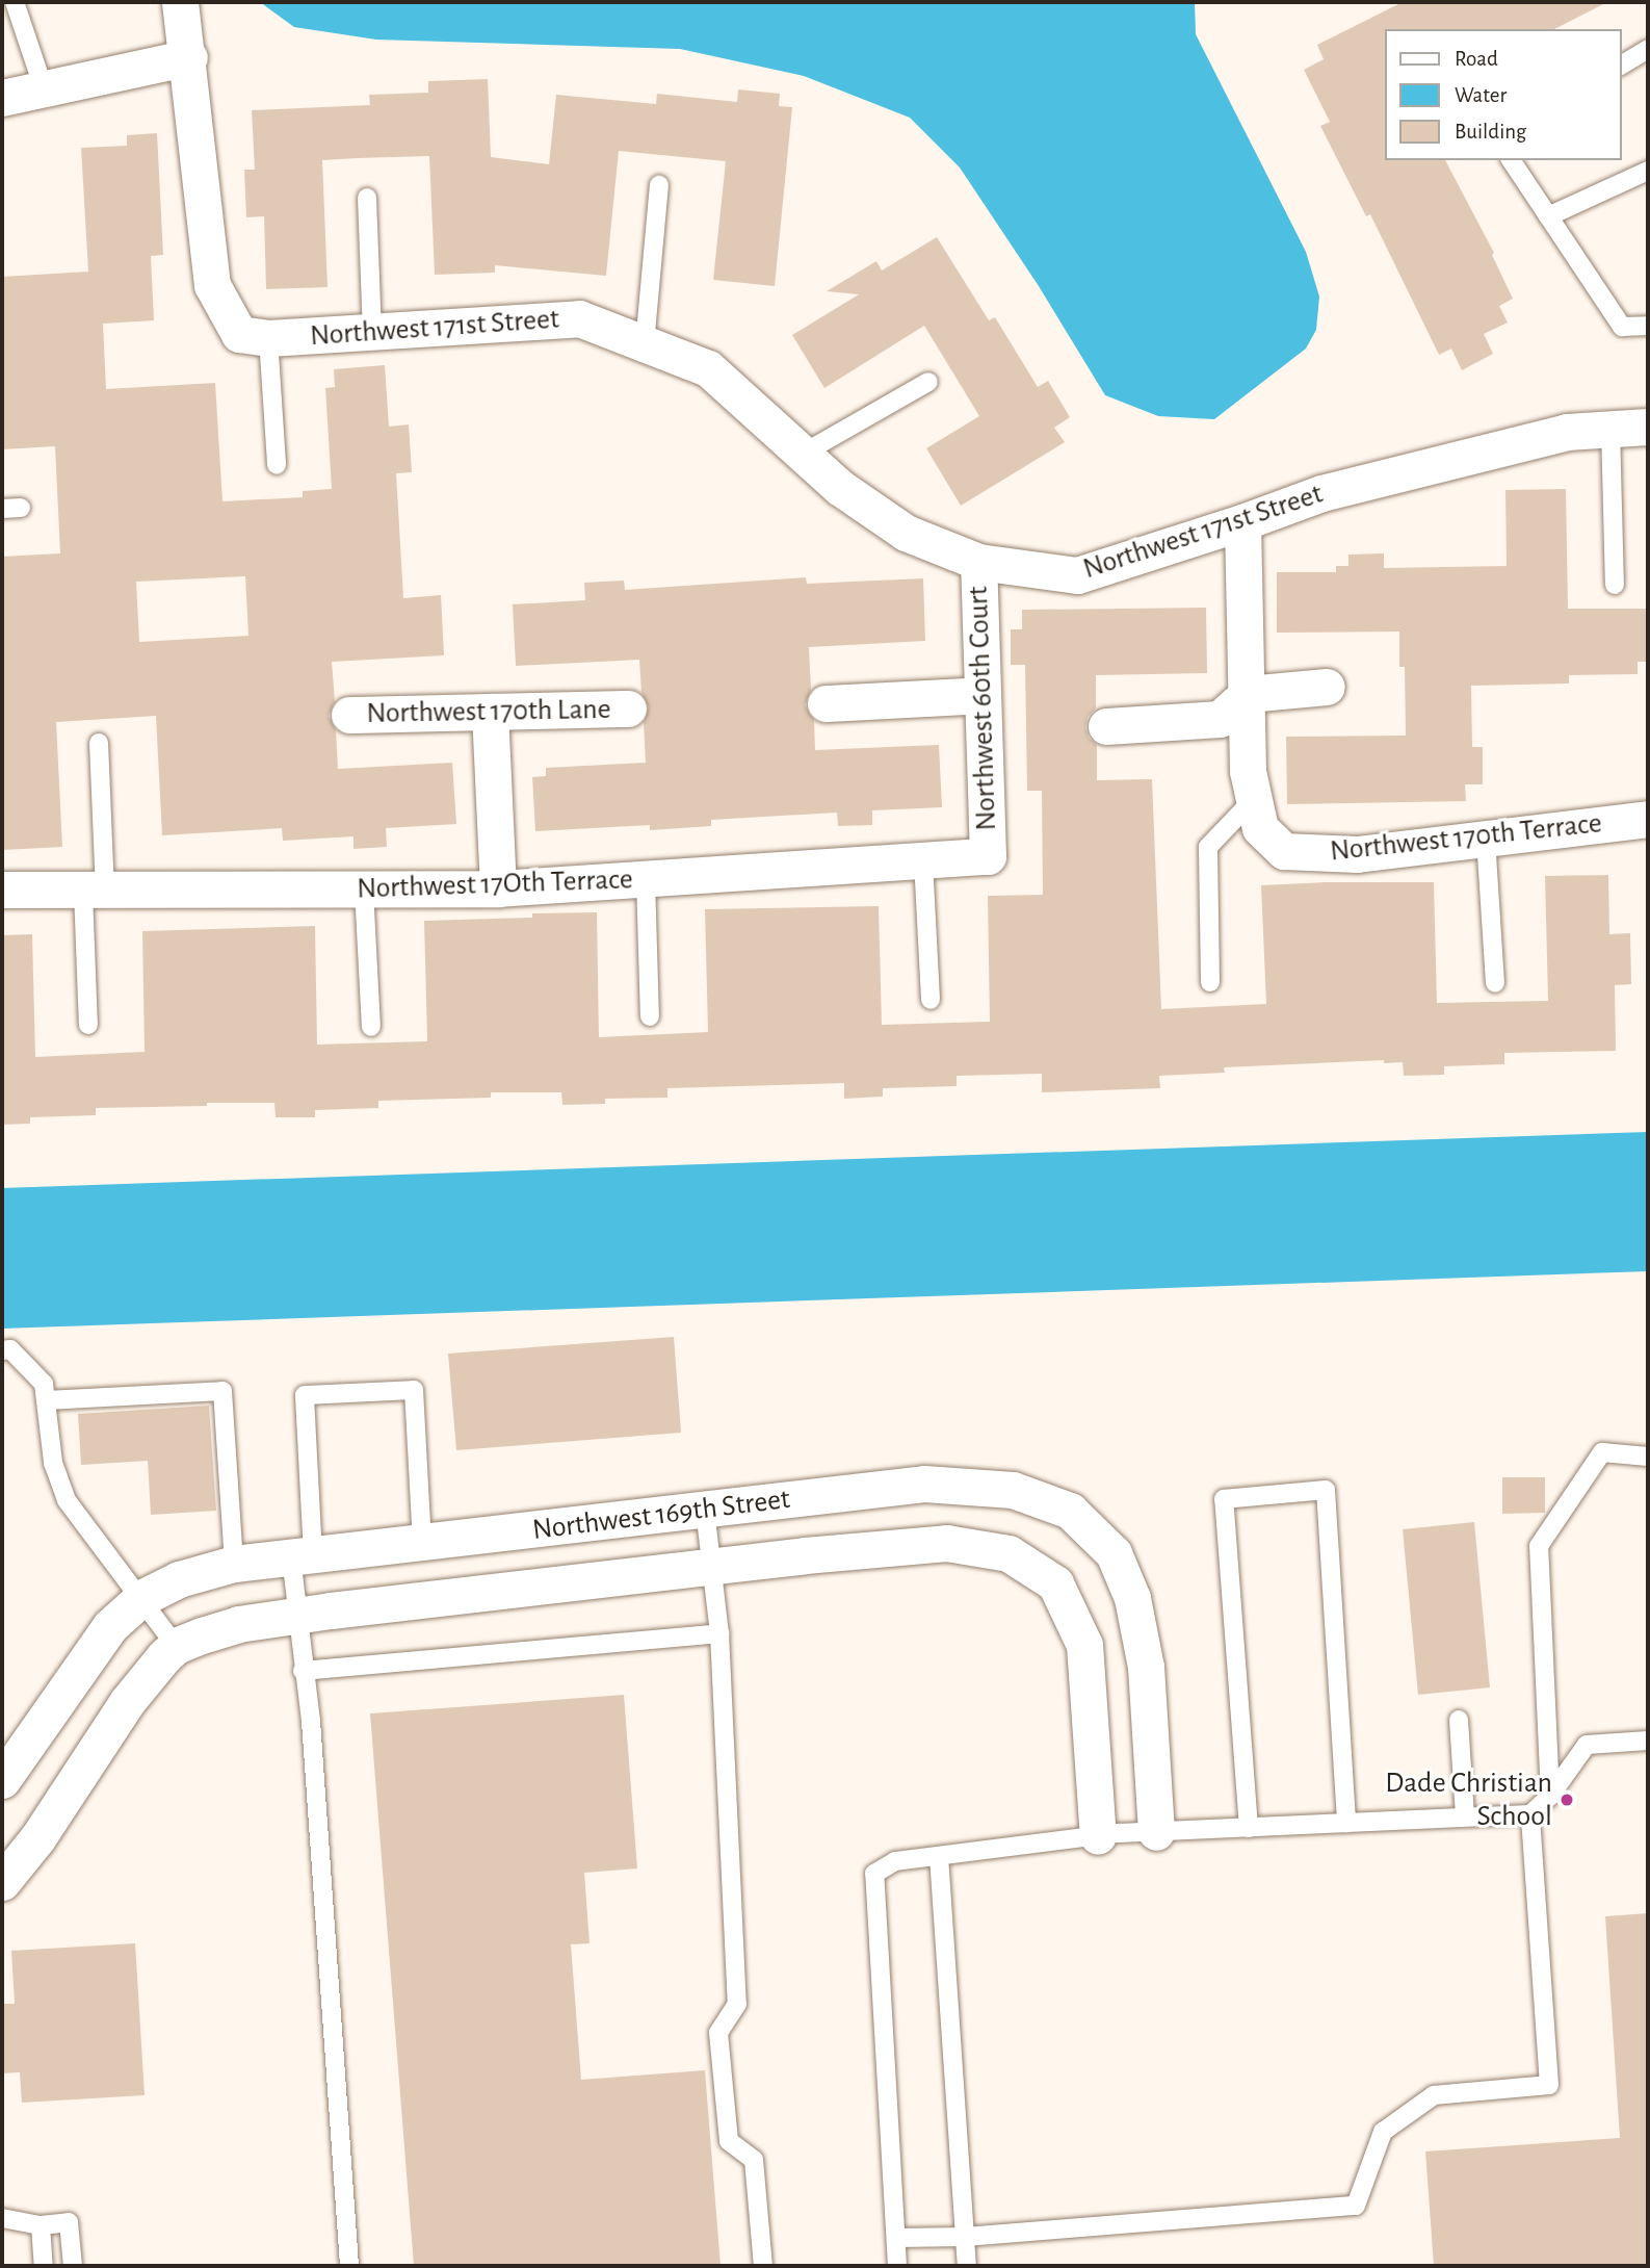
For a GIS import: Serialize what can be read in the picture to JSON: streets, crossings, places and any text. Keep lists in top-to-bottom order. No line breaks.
{"streets":{"street":["Northwest 171st Street","Northwest 60th Court","Northwest 170th Lane","Northwest 170th Terrace","Northwest 17Oth Terrace","Northwest 169th Street"]},"crossings":[["Northwest 171st Street","Northwest 60th Court"],["Northwest 60th Court","Northwest 17Oth Terrace"]],"places":["Dade Christian School"],"legend":["Road","Water","Building"]}
